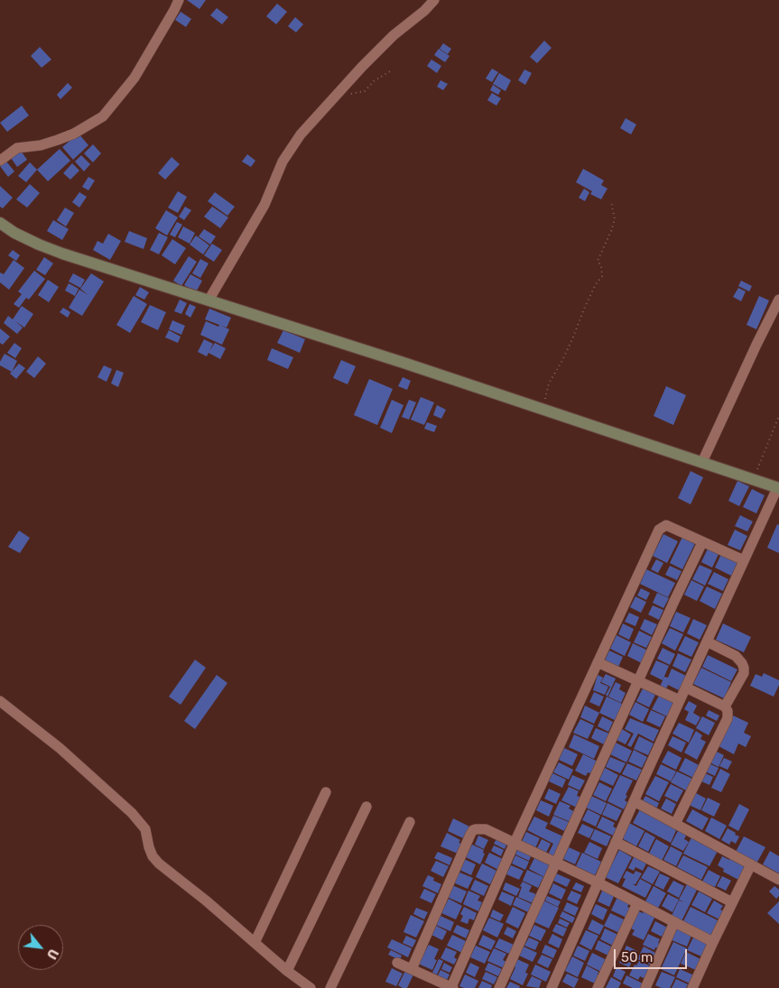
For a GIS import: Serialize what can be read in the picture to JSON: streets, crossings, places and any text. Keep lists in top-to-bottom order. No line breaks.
{"scale_bar":"50 m","north":"bottom right"}
